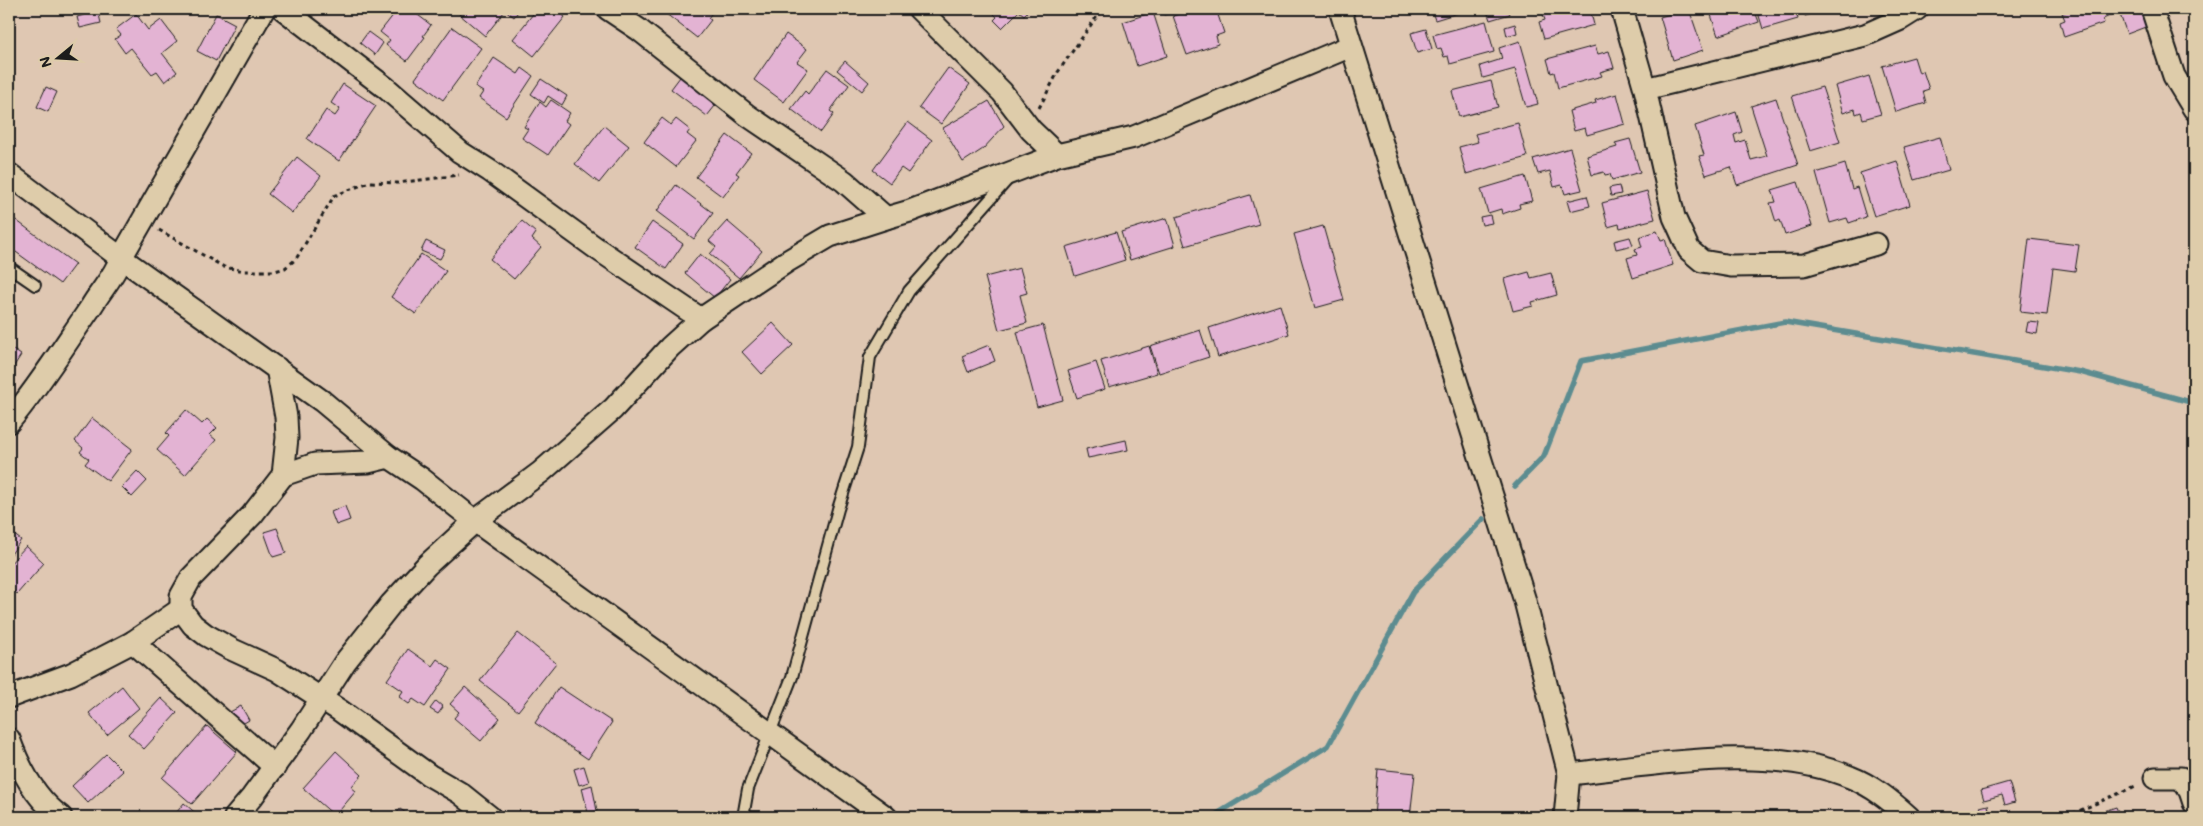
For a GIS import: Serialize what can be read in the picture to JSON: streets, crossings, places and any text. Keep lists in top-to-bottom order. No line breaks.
{"north":"left"}
